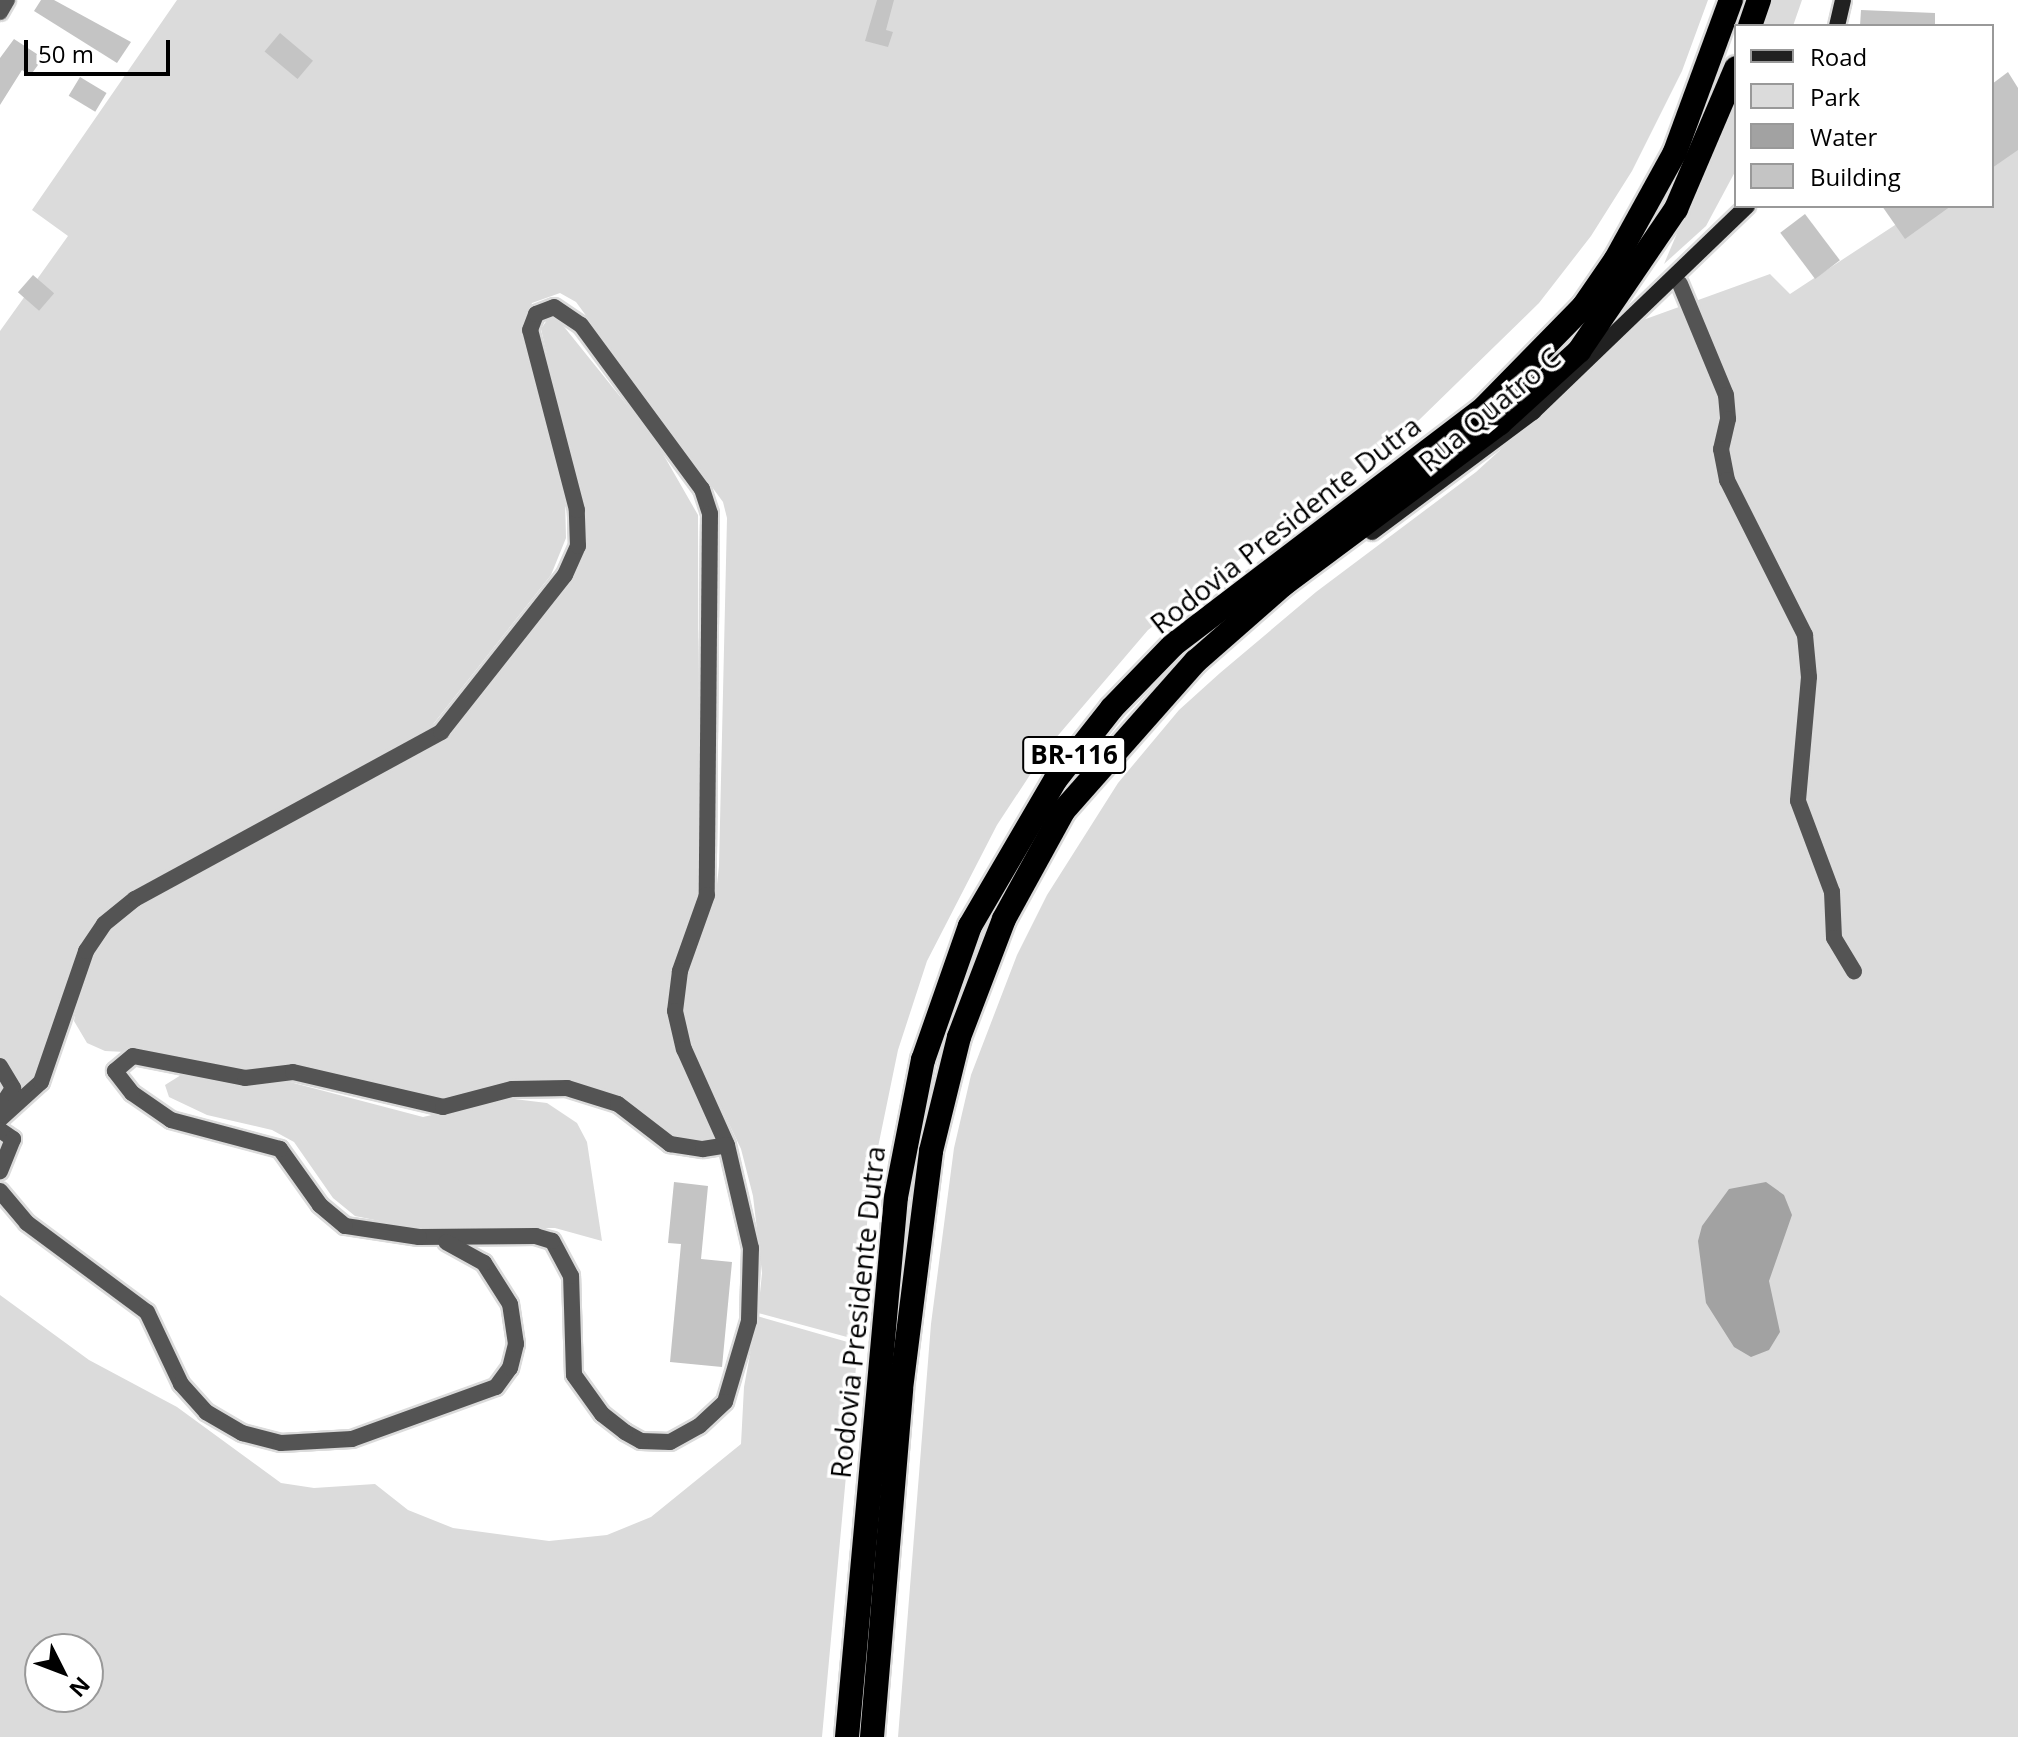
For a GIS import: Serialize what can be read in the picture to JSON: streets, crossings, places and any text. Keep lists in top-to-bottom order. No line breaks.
{"streets":{"highway":["Rodovia Presidente Dutra","BR-116"],"street":["Rua Quatro C"]},"crossings":[["Rua Quatro C","Rodovia Presidente Dutra"]],"legend":["Road","Park","Water","Building"],"scale_bar":"50 m","north":"bottom right"}
